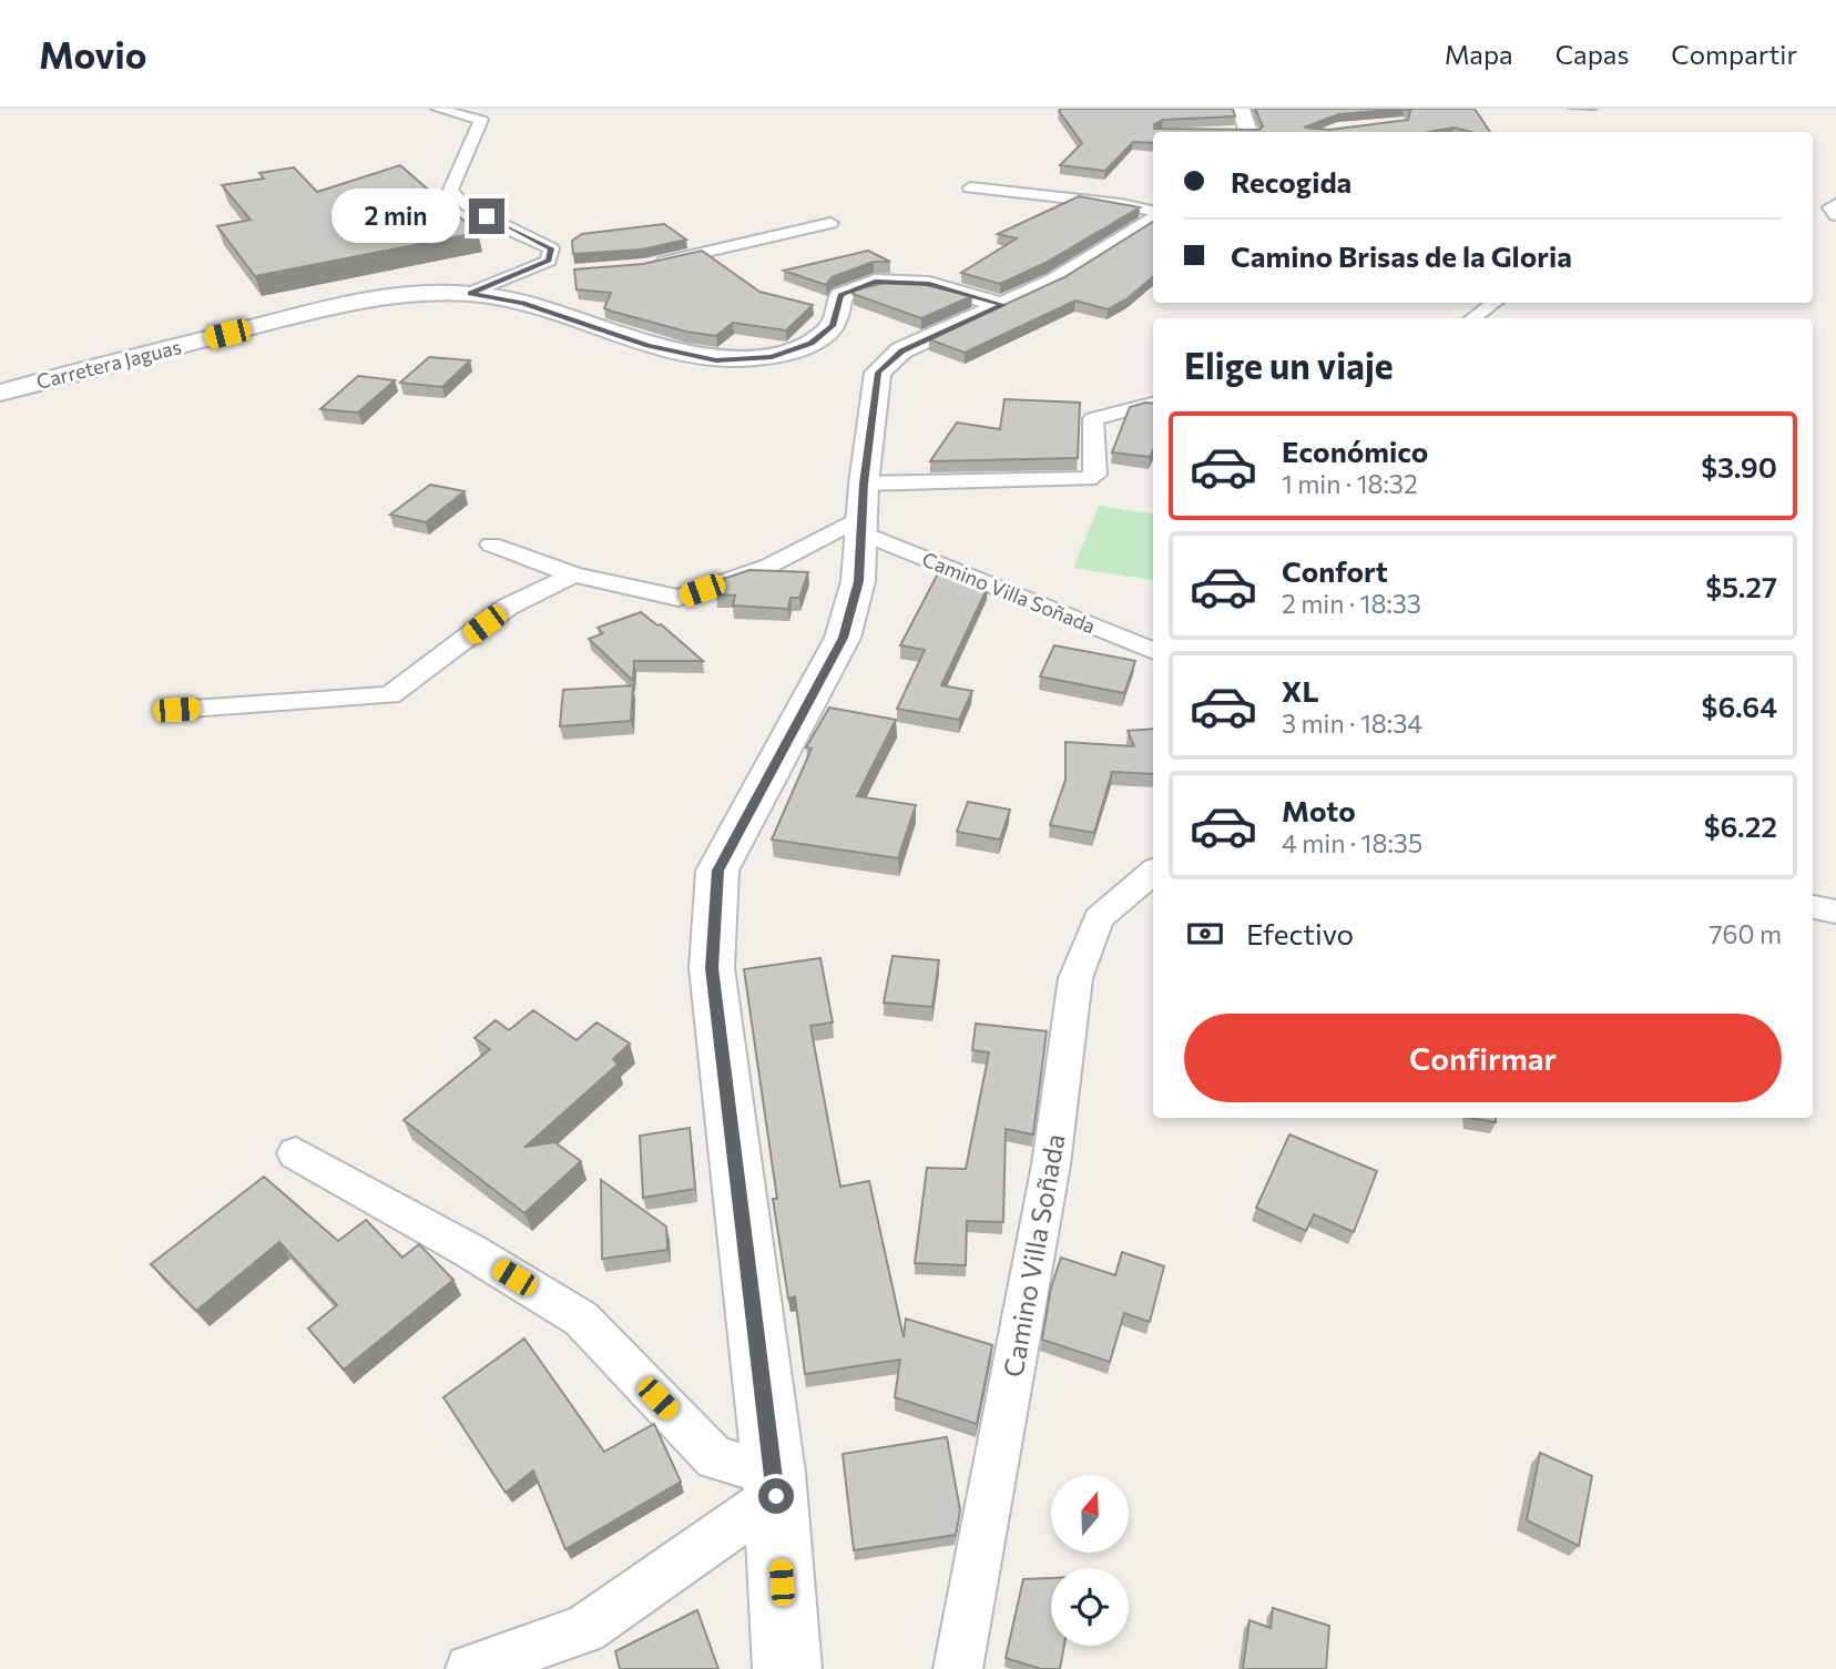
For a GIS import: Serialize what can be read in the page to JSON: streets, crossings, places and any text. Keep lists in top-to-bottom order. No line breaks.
{"streets":{"street":["Carretera Jaguas","Camino Villa Soñada"]},"north":"top","page":{"header":"Movio","nav":["Mapa","Capas","Compartir"],"banner":["Recogida","Camino Brisas de la Gloria"],"bubble":"2 min","heading":"Elige un viaje","list":[{"name":"Económico","note":"1 min · 18:32","value":"$3.90"},{"name":"Confort","note":"2 min · 18:33","value":"$5.27"},{"name":"XL","note":"3 min · 18:34","value":"$6.64"},{"name":"Moto","note":"4 min · 18:35","value":"$6.22"}],"pay":["Efectivo","760 m"],"buttons":"Confirmar"}}
